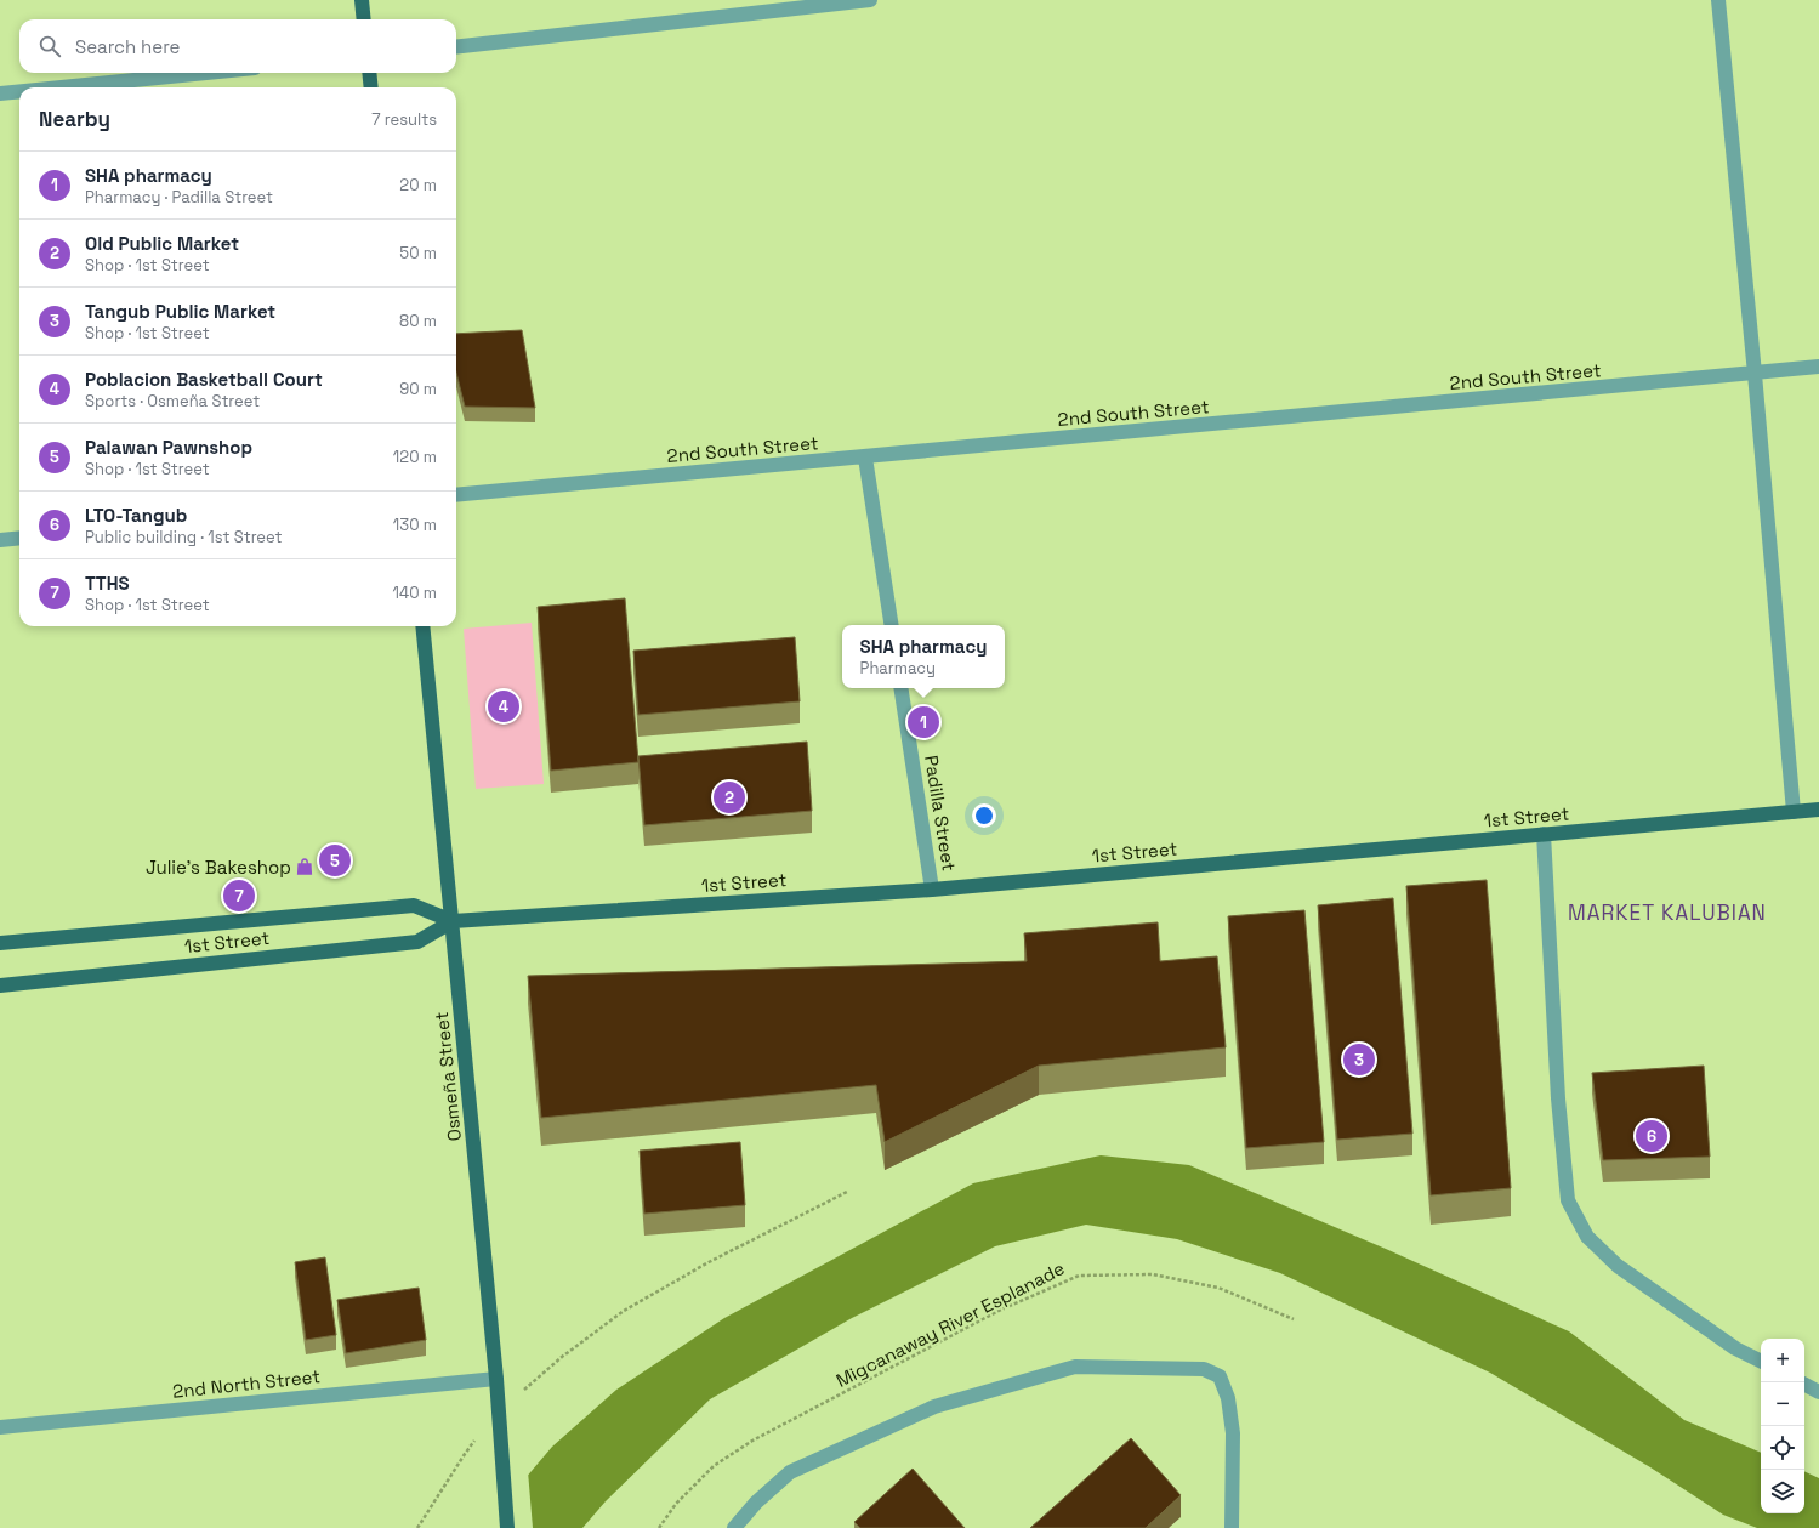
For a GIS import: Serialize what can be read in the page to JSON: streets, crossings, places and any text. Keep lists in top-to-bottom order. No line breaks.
{"streets":{"main road":["1st Street","Osmeña Street"],"street":["2nd South Street","Padilla Street","2nd North Street"],"path":["Migcanaway River Esplanade"]},"crossings":[["Padilla Street","1st Street"],["1st Street","Osmeña Street"],["Osmeña Street","2nd North Street"]],"districts":["MARKET KALUBIAN"],"places":{"shop":["Julie's Bakeshop"]},"page":{"search":"Search here","heading":["Nearby","7 results"],"list":[{"mark":"1","name":"SHA pharmacy","note":"Pharmacy · Padilla Street","value":"20 m"},{"mark":"2","name":"Old Public Market","note":"Shop · 1st Street","value":"50 m"},{"mark":"3","name":"Tangub Public Market","note":"Shop · 1st Street","value":"80 m"},{"mark":"4","name":"Poblacion Basketball Court","note":"Sports · Osmeña Street","value":"90 m"},{"mark":"5","name":"Palawan Pawnshop","note":"Shop · 1st Street","value":"120 m"},{"mark":"6","name":"LTO-Tangub","note":"Public building · 1st Street","value":"130 m"},{"mark":"7","name":"TTHS","note":"Shop · 1st Street","value":"140 m"}],"popup":["SHA pharmacy","Pharmacy"],"pins":["4","1","2","5","7","3","6"],"map_buttons":["+","−"]}}
